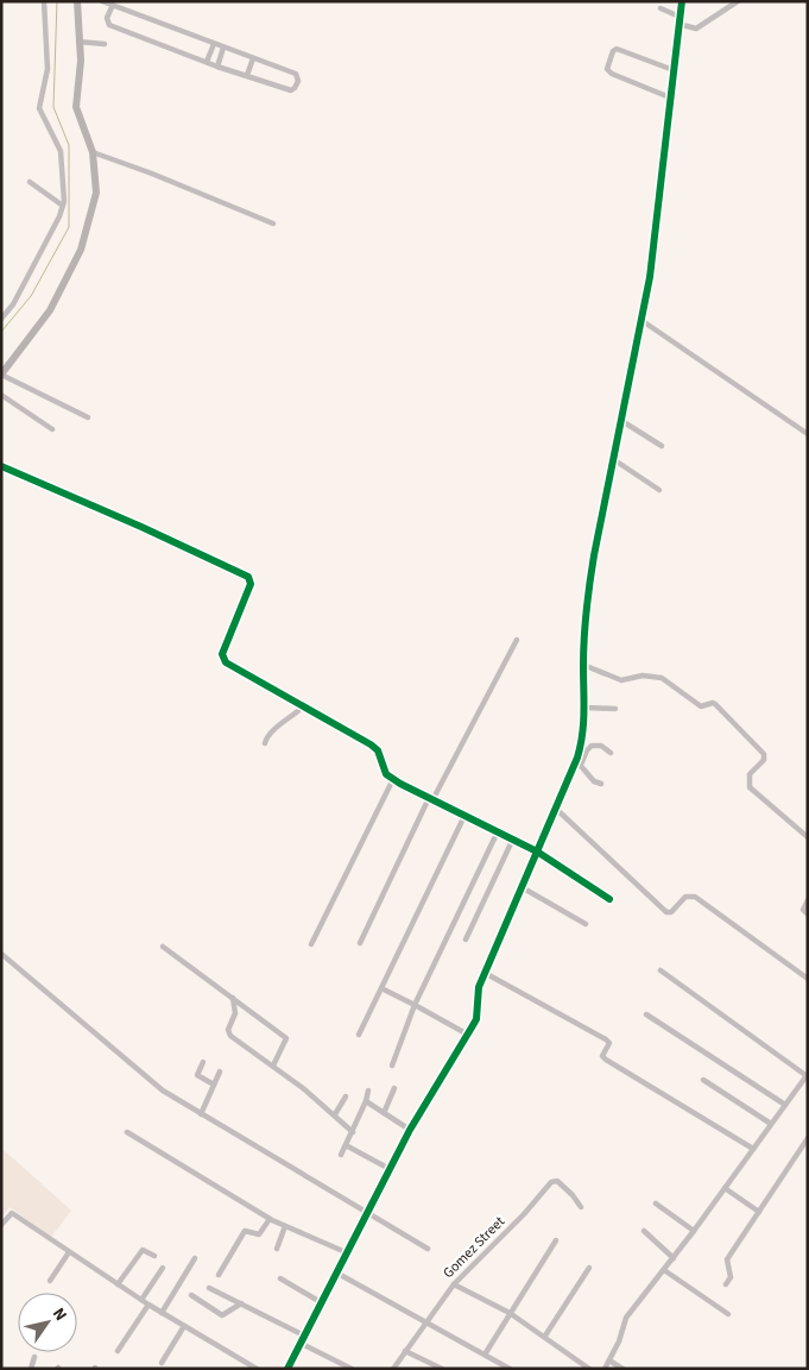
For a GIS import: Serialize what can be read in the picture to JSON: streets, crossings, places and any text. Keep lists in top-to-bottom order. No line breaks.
{"streets":{"street":["Gomez Street"]},"north":"top right"}
